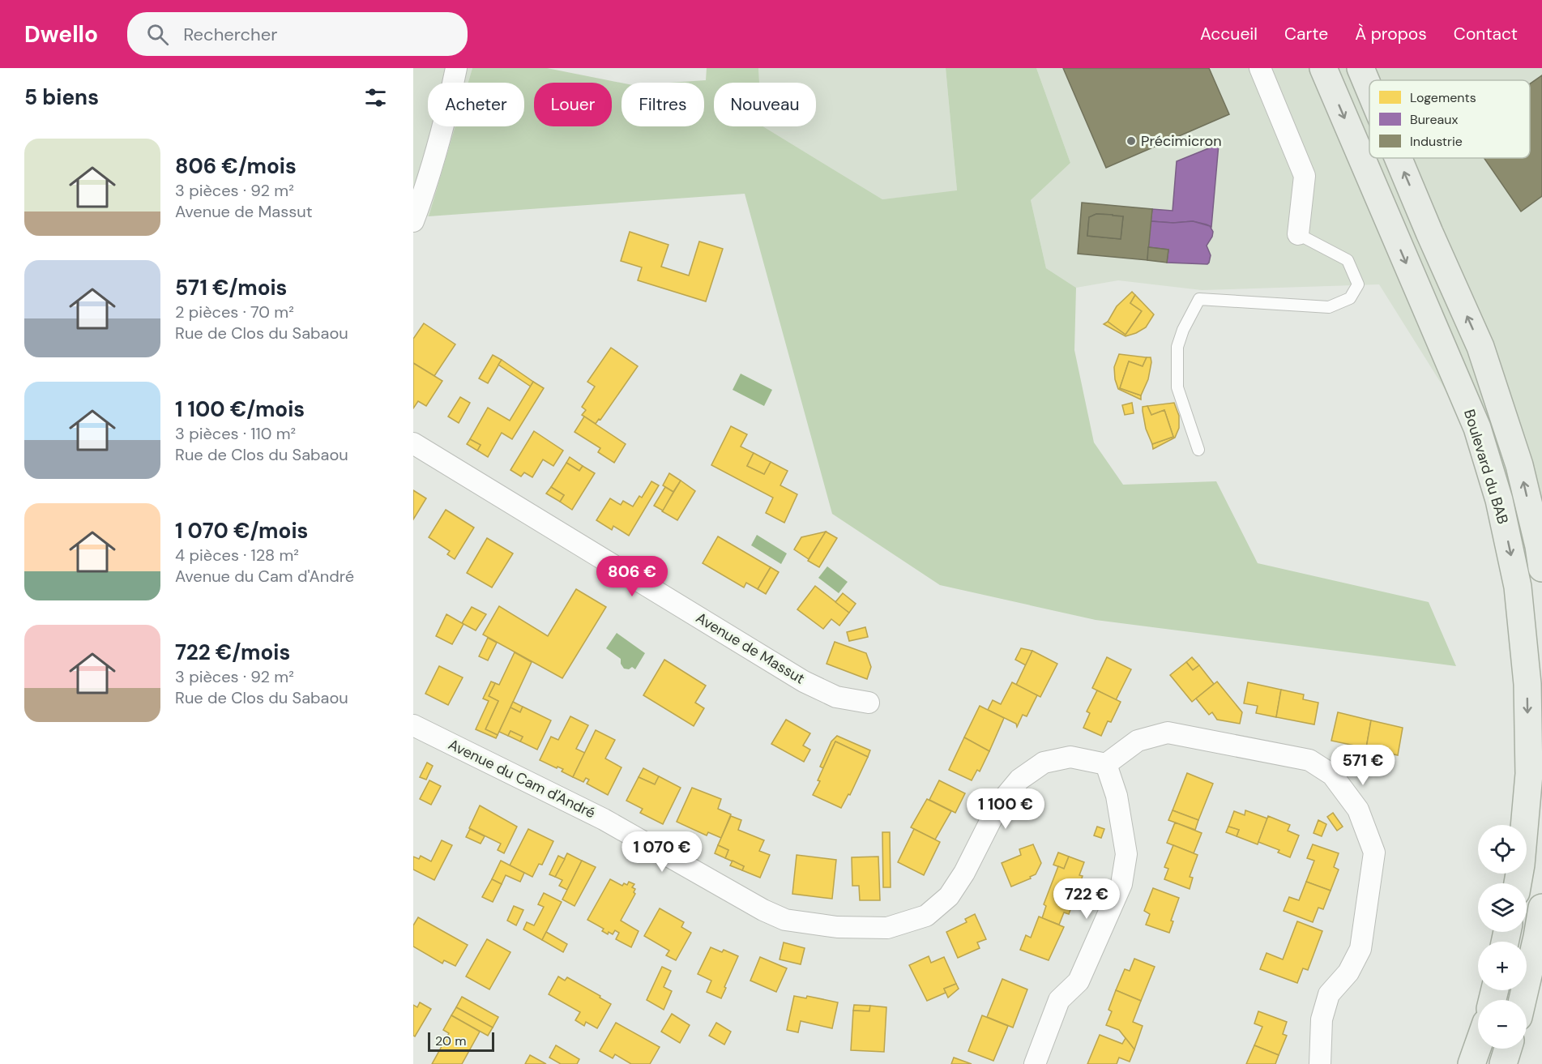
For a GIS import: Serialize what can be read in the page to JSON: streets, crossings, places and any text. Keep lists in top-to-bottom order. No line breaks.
{"streets":{"main road":["Boulevard du BAB"],"street":["Avenue de Massut","Avenue du Cam d'André"]},"places":["Précimicron"],"legend":["Logements","Bureaux","Industrie"],"scale_bar":"20 m","page":{"header":"Dwello","search":"Rechercher","nav":["Accueil","Carte","À propos","Contact"],"heading":"5 biens","chip":["Acheter","Louer","Filtres","Nouveau"],"list":[{"name":"806 €/mois","note":"3 pièces · 92 m² · Avenue de Massut"},{"name":"571 €/mois","note":"2 pièces · 70 m² · Rue de Clos du Sabaou"},{"name":"1 100 €/mois","note":"3 pièces · 110 m² · Rue de Clos du Sabaou"},{"name":"1 070 €/mois","note":"4 pièces · 128 m² · Avenue du Cam d'André"},{"name":"722 €/mois","note":"3 pièces · 92 m² · Rue de Clos du Sabaou"}],"price":["806 €","571 €","1 100 €","1 070 €","722 €"],"map_buttons":["+","−"],"scale":"20 m"}}
